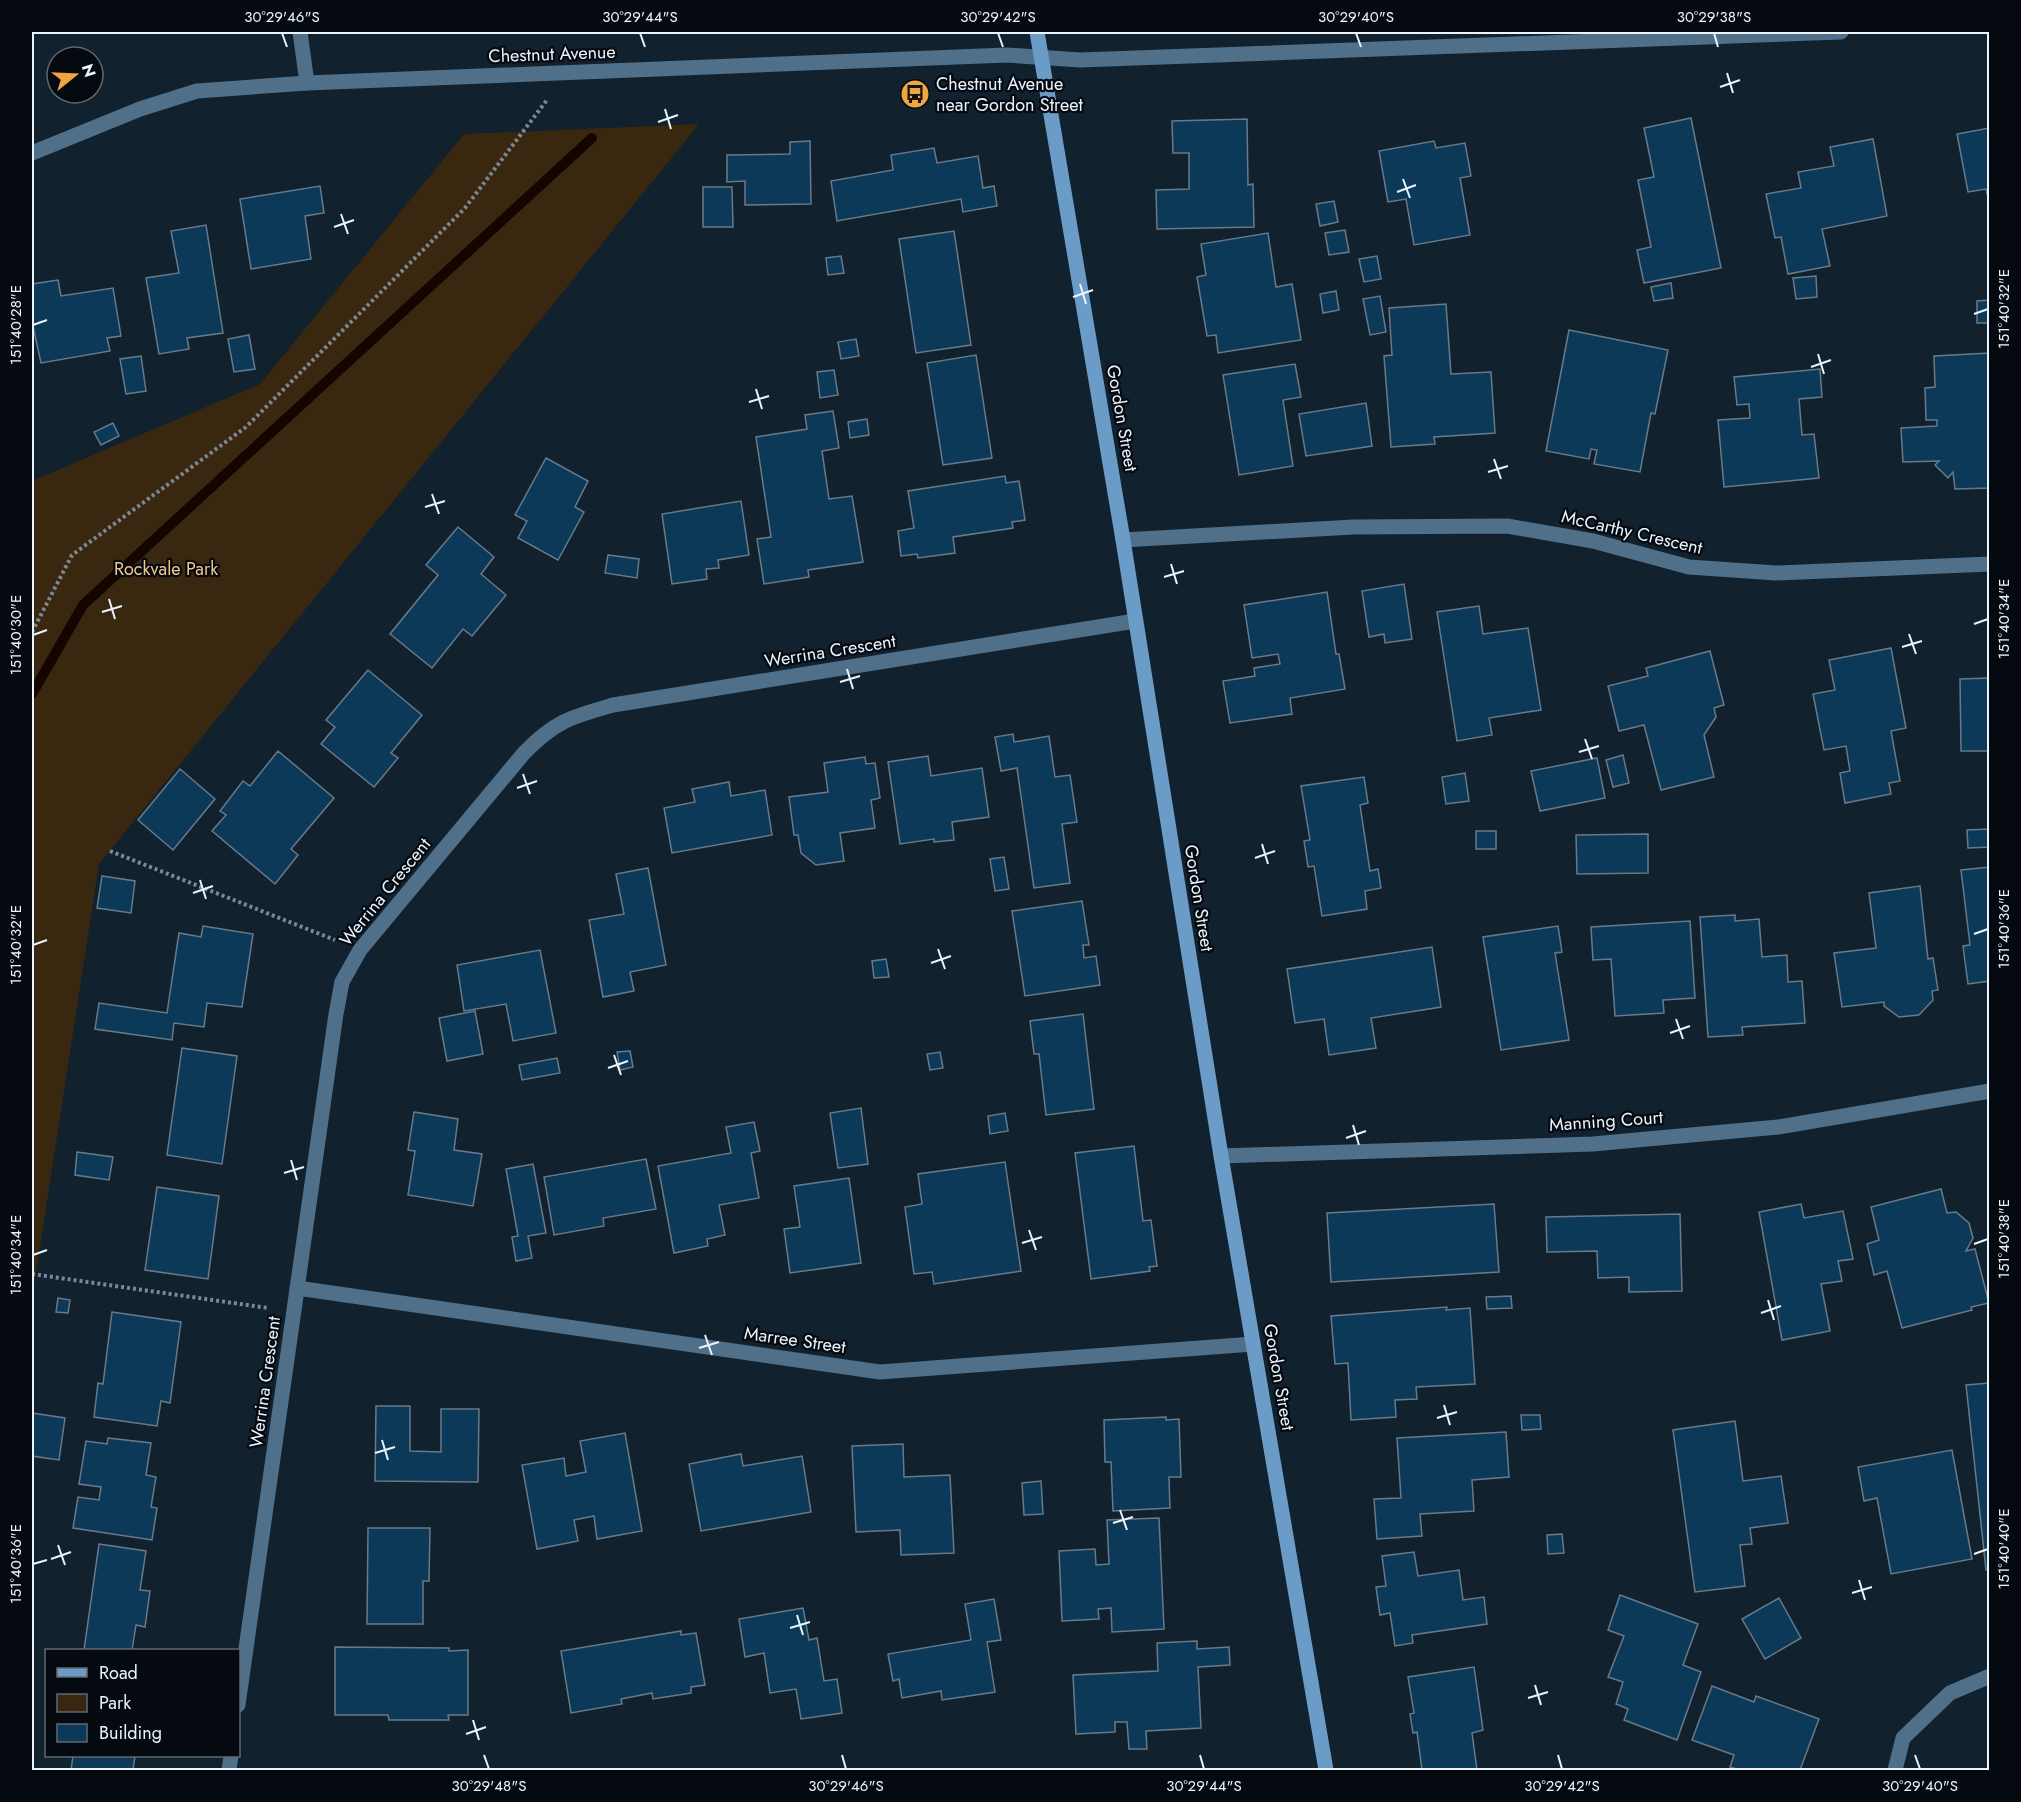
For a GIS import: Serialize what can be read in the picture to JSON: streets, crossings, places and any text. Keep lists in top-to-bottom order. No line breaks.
{"streets":{"street":["Chestnut Avenue","Gordon Street","McCarthy Crescent","Werrina Crescent","Manning Court","Marree Street"]},"crossings":[["Chestnut Avenue","Gordon Street"],["Gordon Street","McCarthy Crescent"],["Gordon Street","Werrina Crescent"],["Gordon Street","Manning Court"],["Gordon Street","Marree Street"],["Werrina Crescent","Marree Street"]],"parks":["Rockvale Park"],"places":{"bus stop":["Chestnut Avenue near Gordon Street"]},"legend":["Road","Park","Building"],"north":"right","coordinates":["30°29'46\"S","30°29'44\"S","30°29'42\"S","30°29'40\"S","30°29'38\"S","151°40'32\"E","151°40'28\"E","151°40'34\"E","151°40'30\"E","151°40'36\"E","151°40'38\"E","151°40'40\"E","30°29'48\"S"]}
